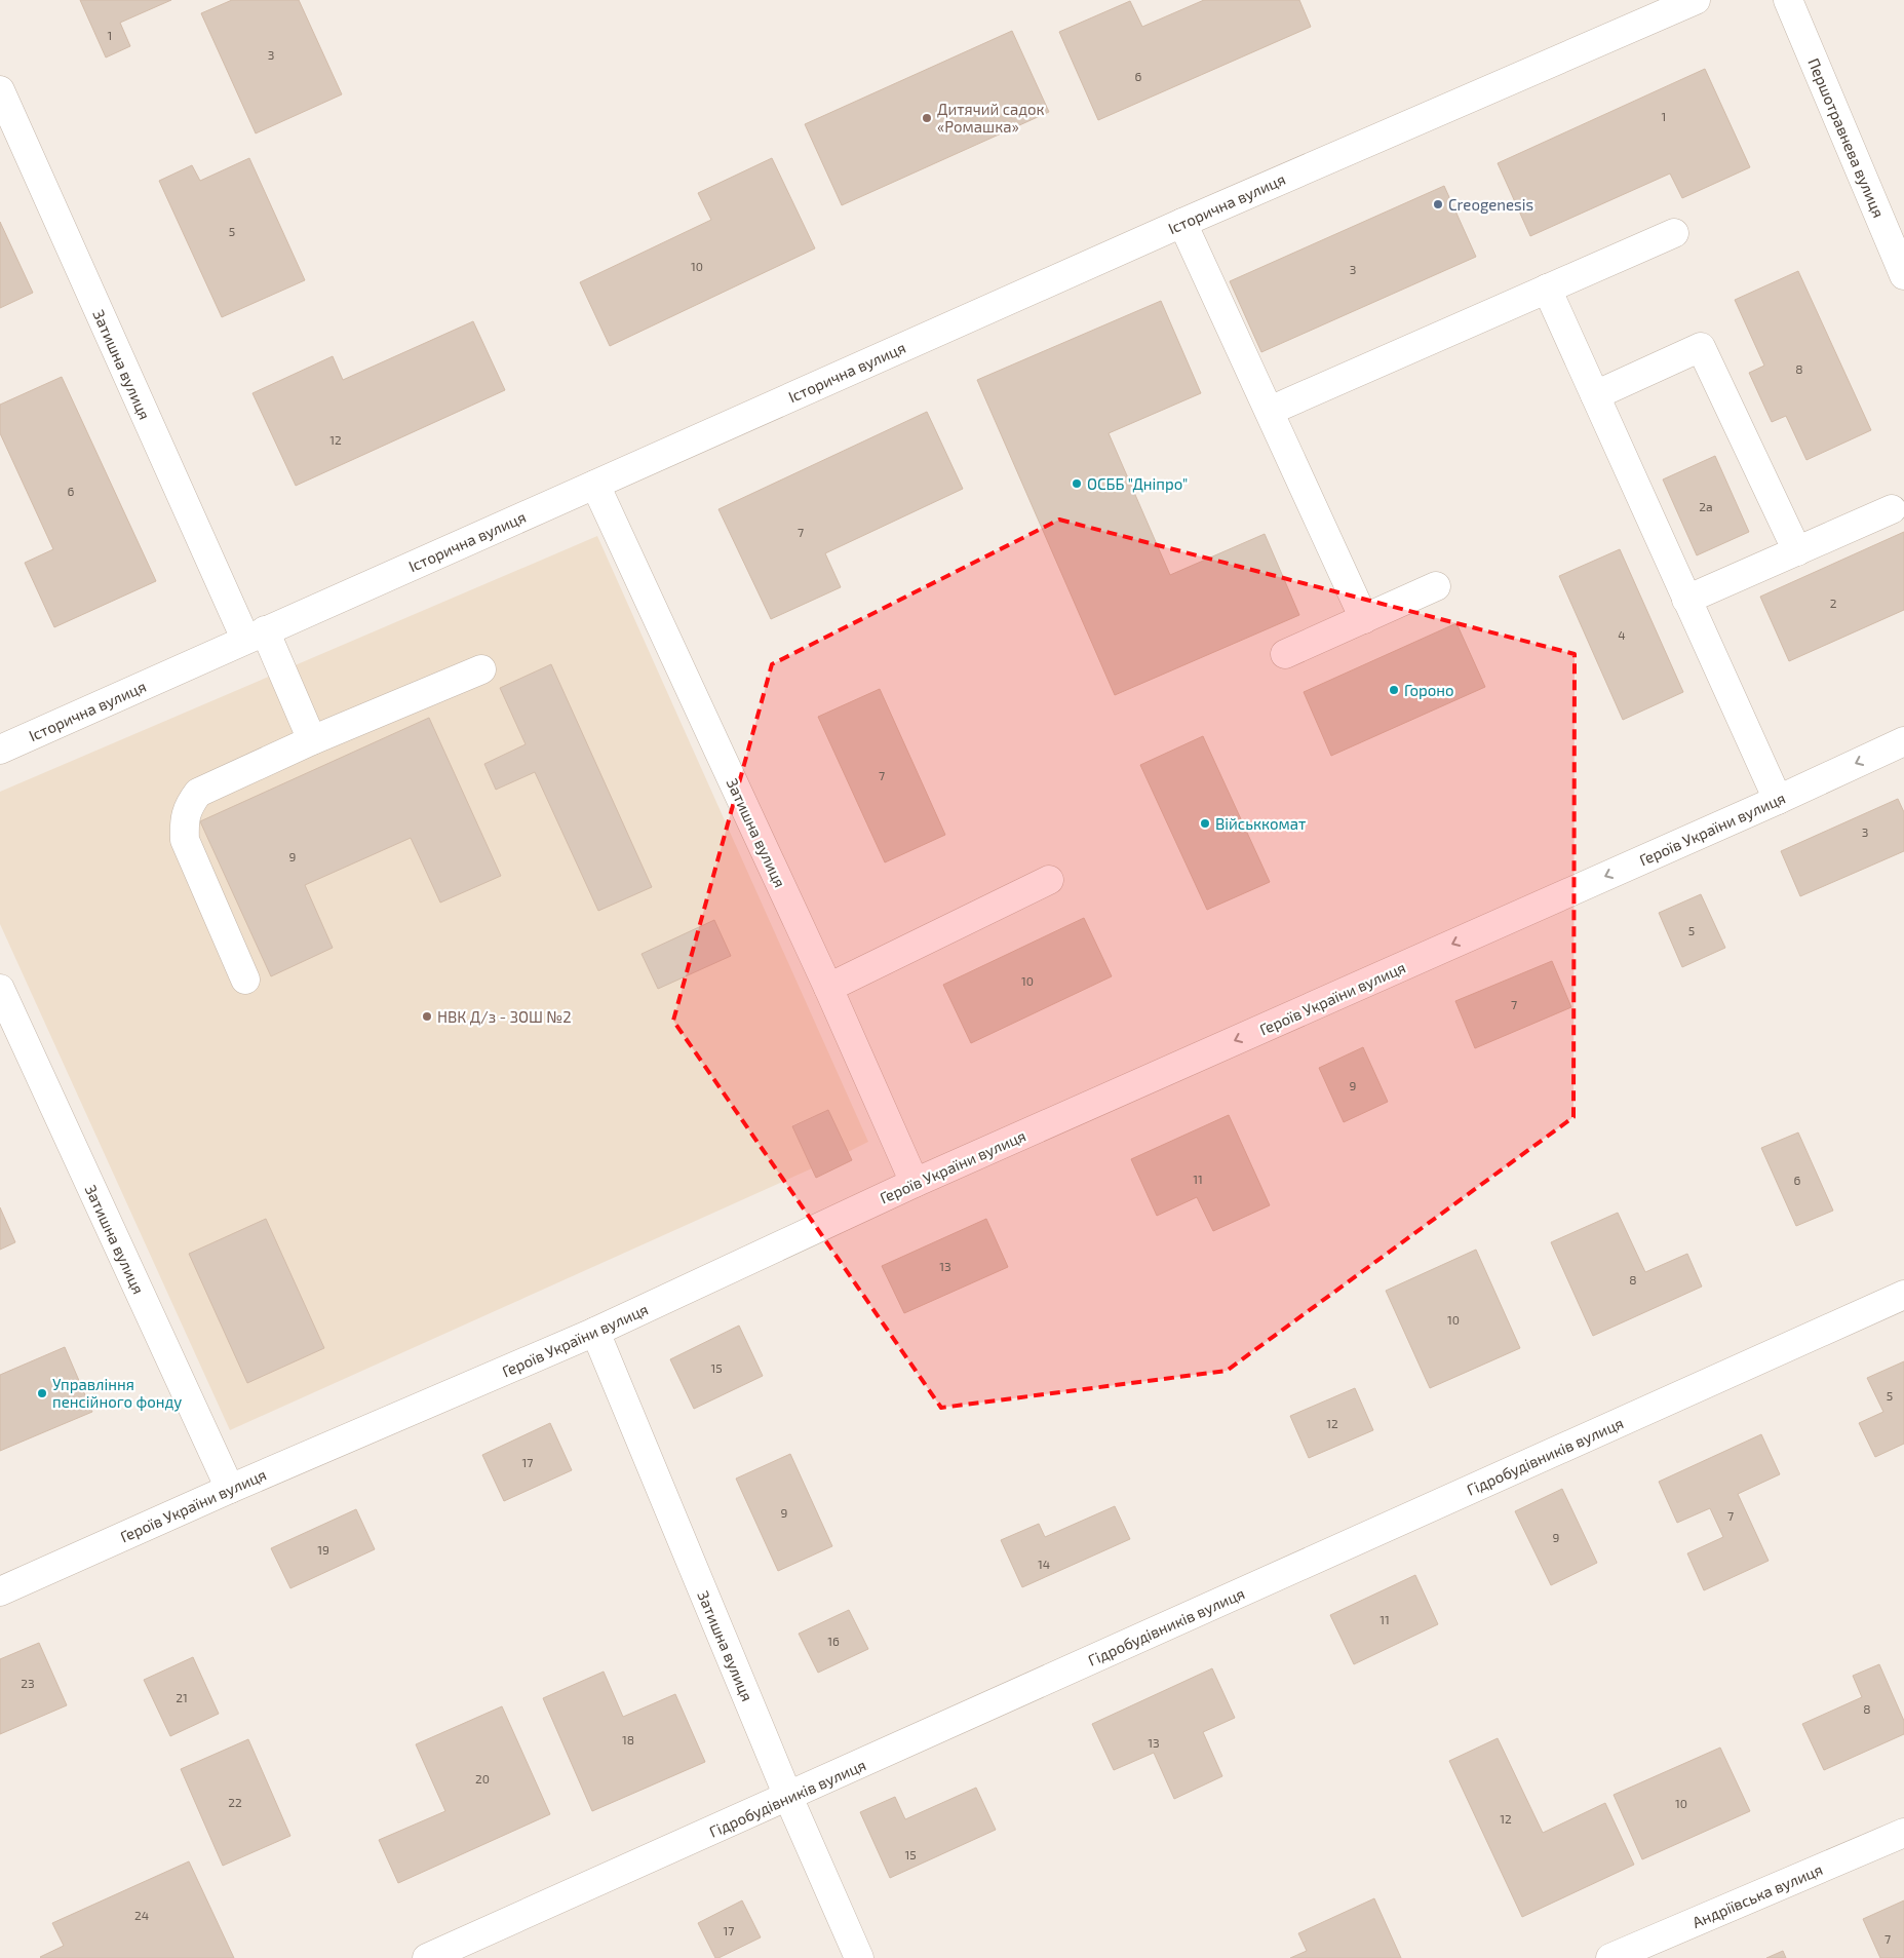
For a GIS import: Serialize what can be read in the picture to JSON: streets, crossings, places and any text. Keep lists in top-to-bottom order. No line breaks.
{"streets":{"street":["Першотравнева вулиця","Історична вулиця","Затишна вулиця","Героїв України вулиця","Гідробудівників вулиця","Андріївська вулиця"]},"crossings":[["Історична вулиця","Затишна вулиця"],["Затишна вулиця","Героїв України вулиця"],["Затишна вулиця","Гідробудівників вулиця"]],"places":["Дитячий садок «Ромашка»","Creogenesis","ОСББ \"Днiпро\"","Гороно","Військкомат","НВК Д/з - ЗОШ №2","Управління пенсійного фонду"],"house_numbers":["1","3","6","1","5","10","3","8","12","6","2а","7","2","4","7","3","9","5","10","7","9","11","6","13","8","10","15","5","12","17","9","7","9","19","14","11","16","23","21","8","18","13","20","22","10","12","15","24","17","7"]}
